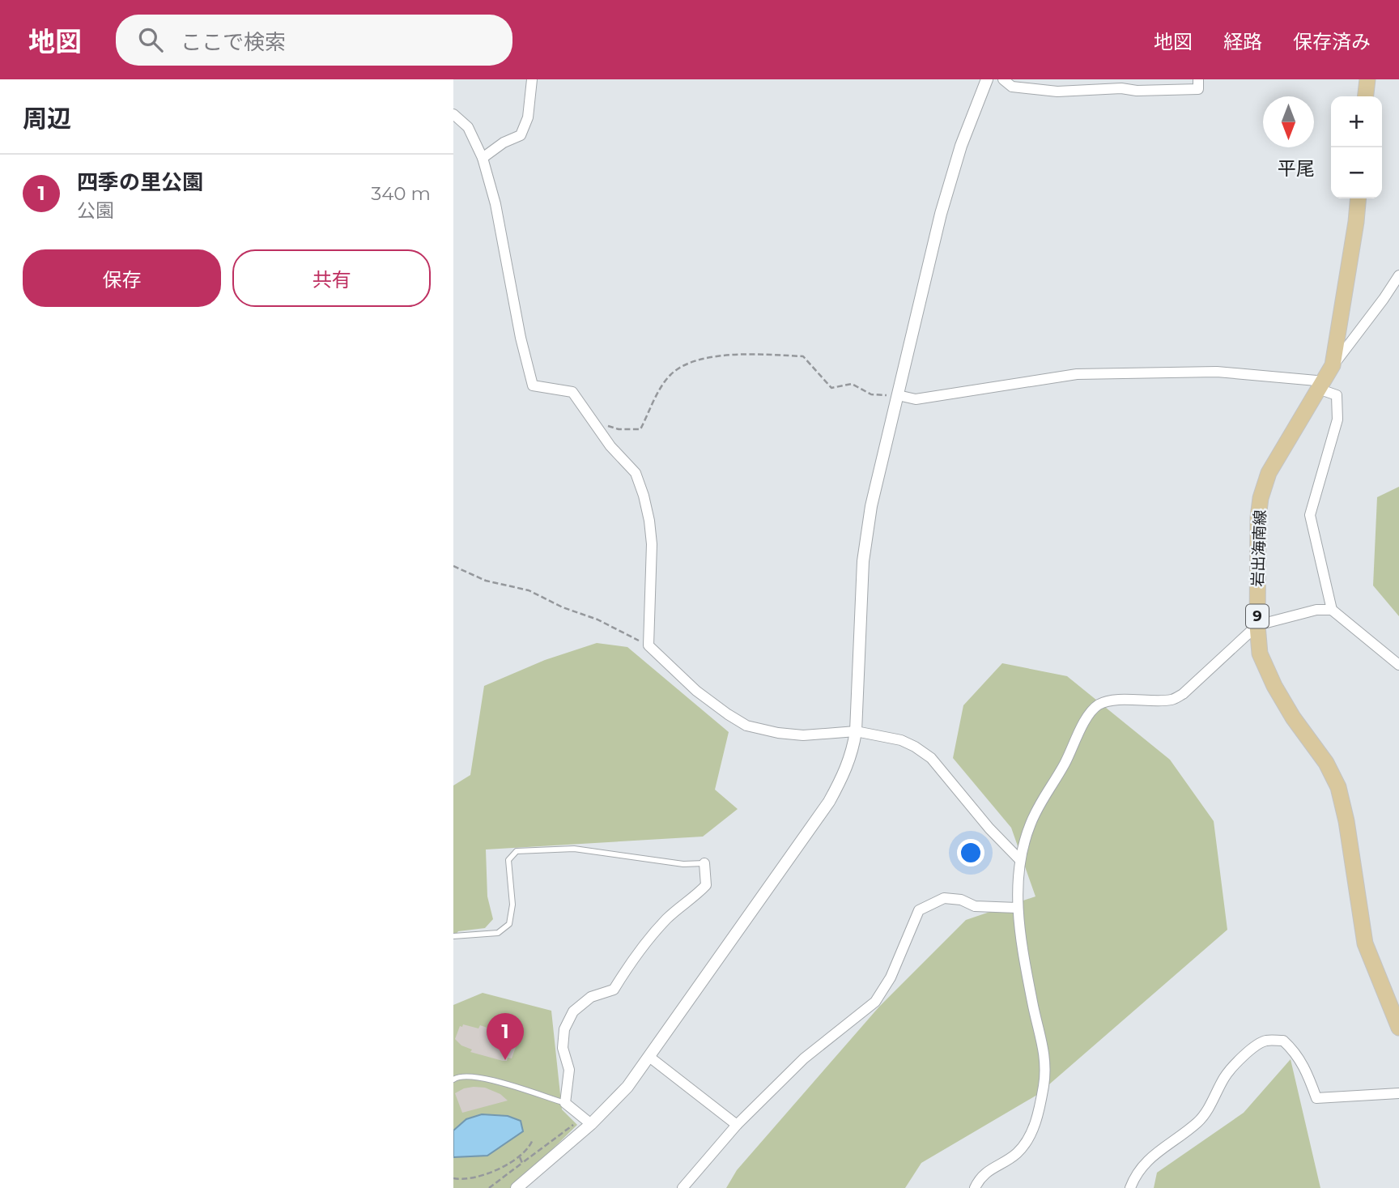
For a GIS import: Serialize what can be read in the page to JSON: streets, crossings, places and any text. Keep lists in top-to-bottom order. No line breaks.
{"streets":{"main road":["岩出海南線","9"]},"districts":["平尾"],"north":"bottom","page":{"header":"地図","search":"ここで検索","nav":["地図","経路","保存済み"],"heading":"周辺","map_buttons":["+","−"],"list":[{"mark":"1","name":"四季の里公園","note":"公園","value":"340 m"}],"buttons":["保存","共有"],"pins":"1"}}
